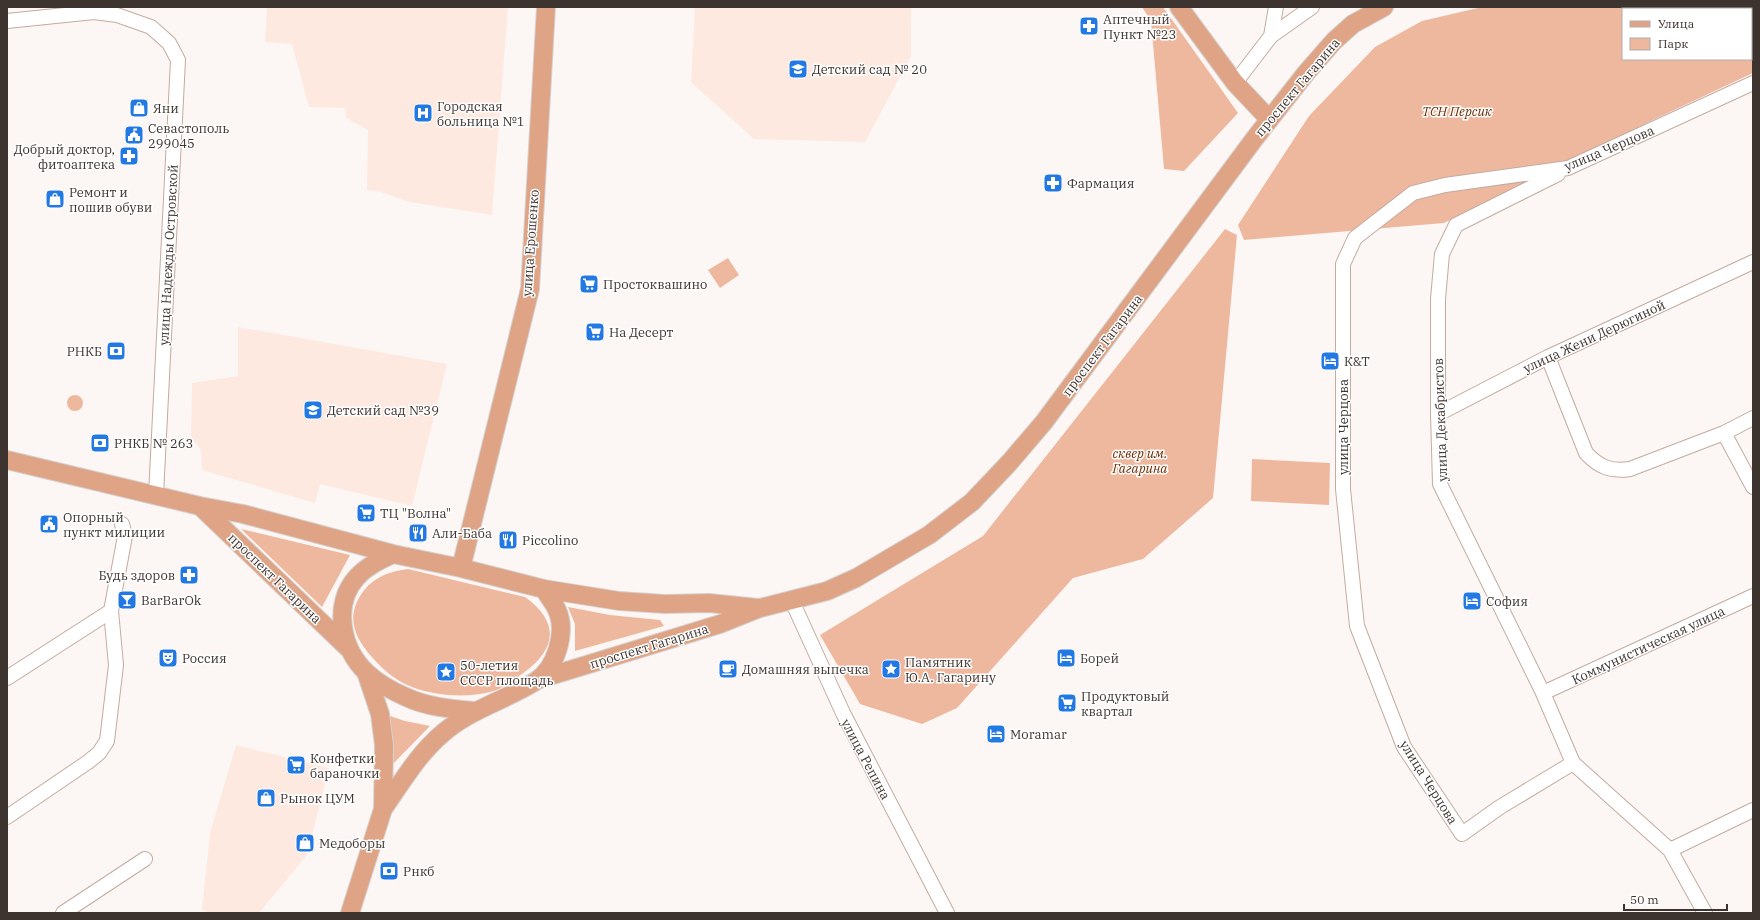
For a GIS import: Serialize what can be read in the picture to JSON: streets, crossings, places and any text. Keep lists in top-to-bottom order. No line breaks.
{"streets":{"main road":["проспект Гагарина","улица Ерошенко"],"street":["улица Черцова","улица Надежды Островской","улица Жени Дерюгиной","улица Декабристов","Коммунистическая улица","улица Репина"]},"crossings":[["проспект Гагарина","улица Надежды Островской"],["проспект Гагарина","улица Репина"],["улица Черцова","улица Декабристов"],["улица Жени Дерюгиной","улица Декабристов"],["улица Декабристов","Коммунистическая улица"]],"parks":["ТСН Персик","сквер им. Гагарина"],"places":{"pharmacy":["Аптечный Пункт №23","Добрый доктор, фитоаптека","Фармация","Будь здоров"],"school or university":["Детский сад № 20","Детский сад №39"],"shop":["Яни","Ремонт и пошив обуви","Рынок ЦУМ","Медоборы"],"hospital":["Городская больница №1"],"public building":["Севастополь 299045","Опорный пункт милиции"],"supermarket":["Простоквашино","На Десерт","ТЦ \"Волна\"","Продуктовый квартал","Конфетки бараночки"],"bank":["РНКБ","РНКБ № 263","Рнкб"],"hotel":["К&Т","София","Борей","Moramar"],"restaurant":["Али-Баба","Piccolino"],"bar":["BarBarOk"],"theatre":["Россия"],"cafe":["Домашняя выпечка"],"place":["Памятник Ю.А. Гагарину","50-летия СССР площадь"]},"legend":["Улица","Парк"],"scale_bar":"50 m"}
